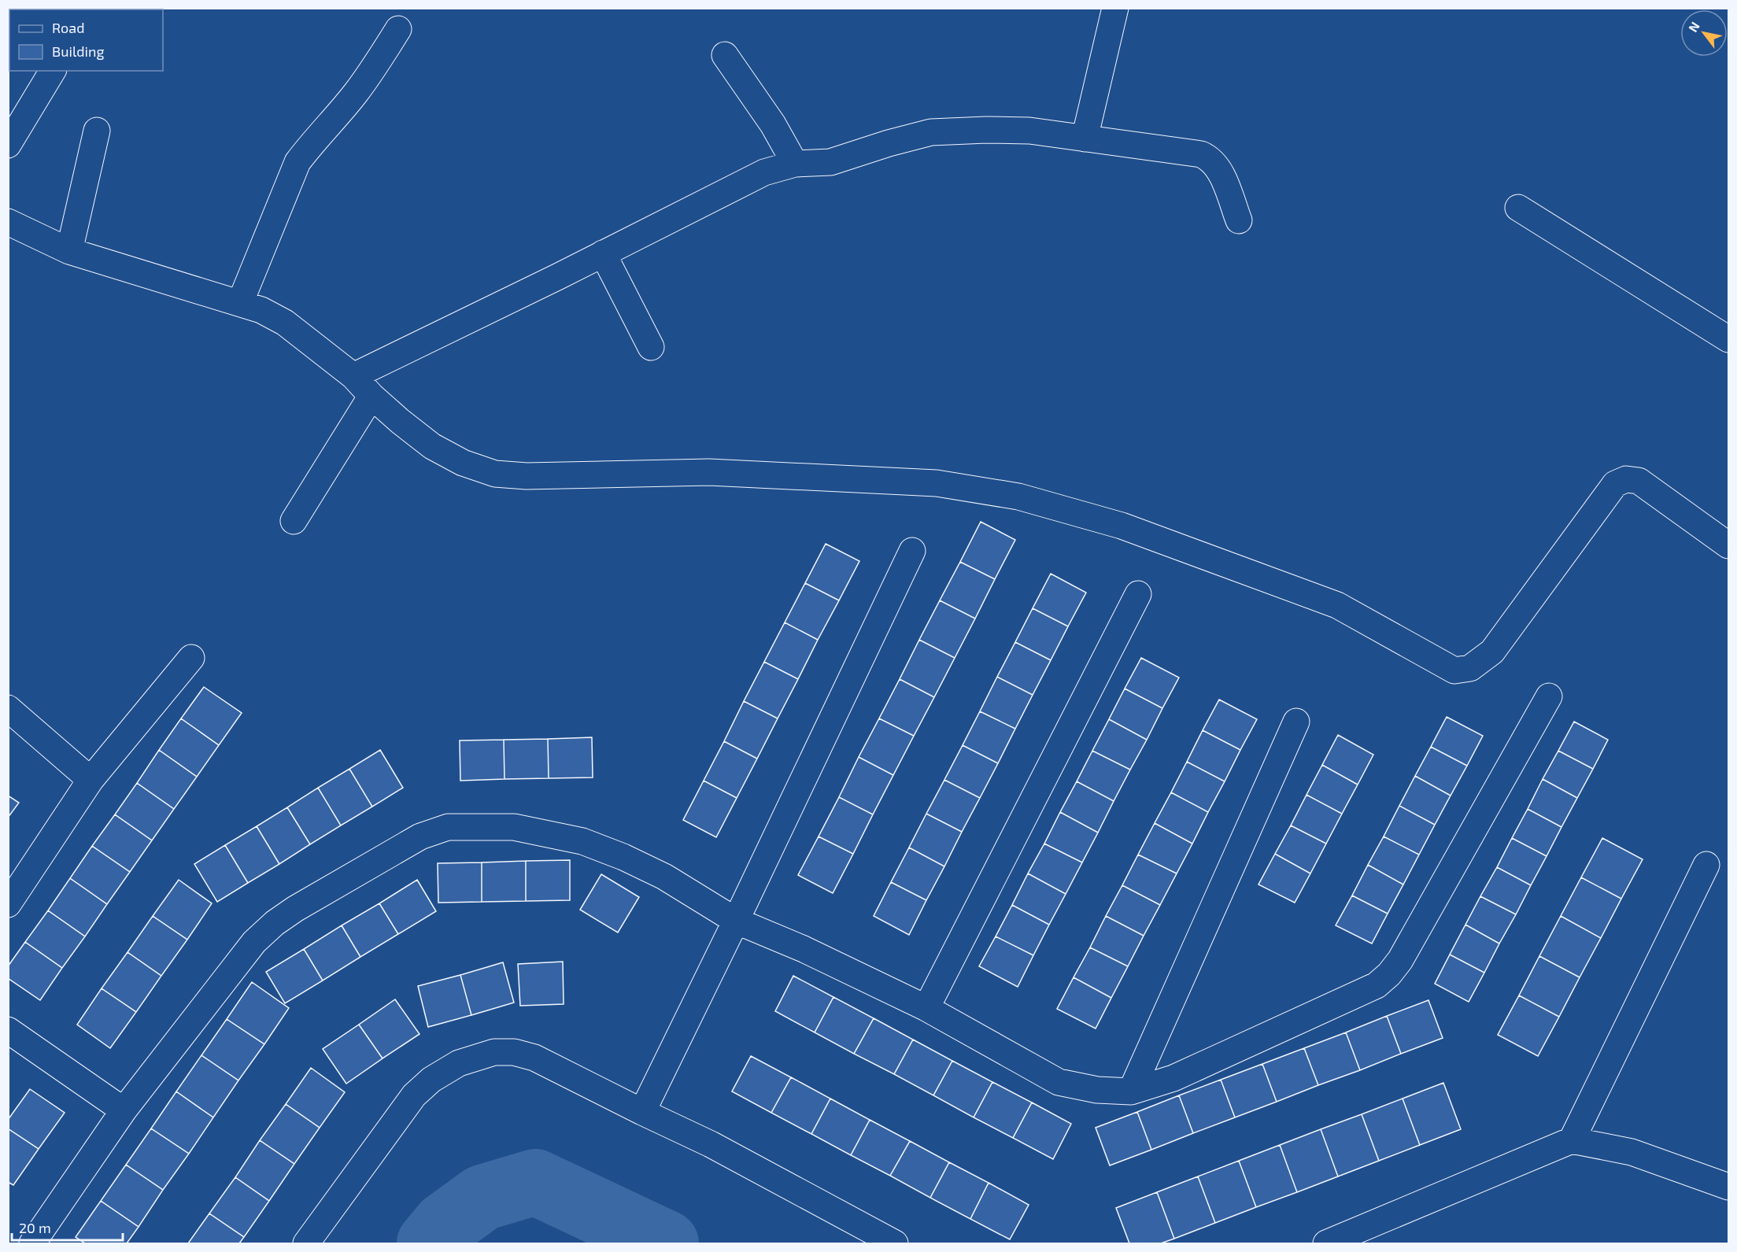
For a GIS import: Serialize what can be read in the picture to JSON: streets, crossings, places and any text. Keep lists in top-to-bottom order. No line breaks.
{"legend":["Road","Building"],"scale_bar":"20 m","north":"top left"}
